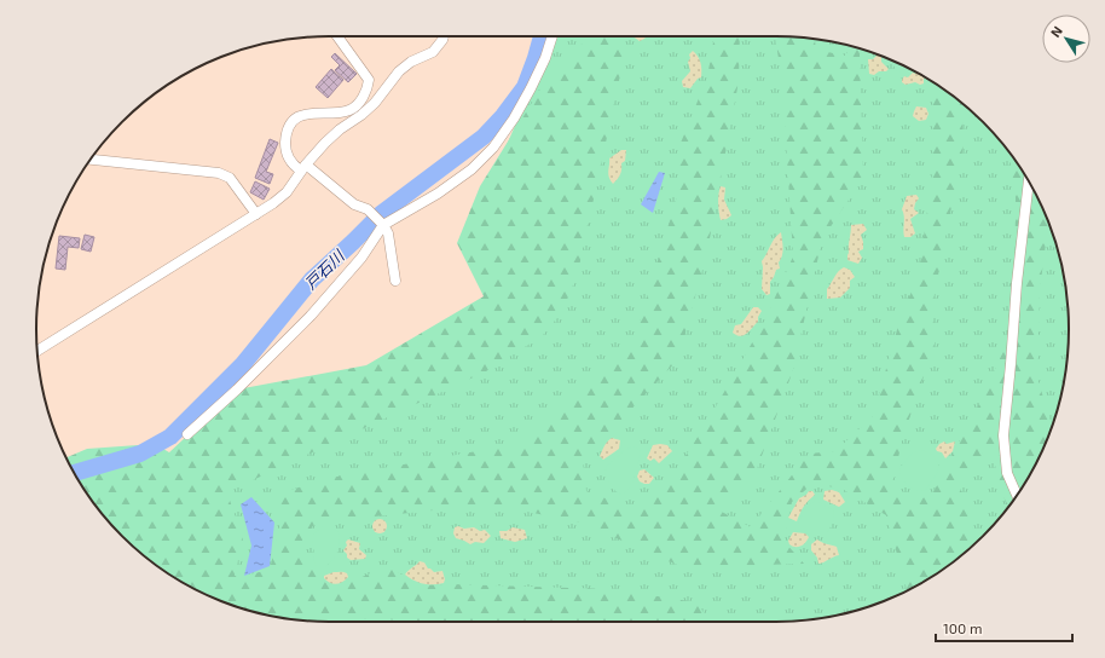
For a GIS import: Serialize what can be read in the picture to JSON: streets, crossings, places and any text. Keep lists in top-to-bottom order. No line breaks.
{"water":["戸石川"],"scale_bar":"100 m","north":"top left"}
